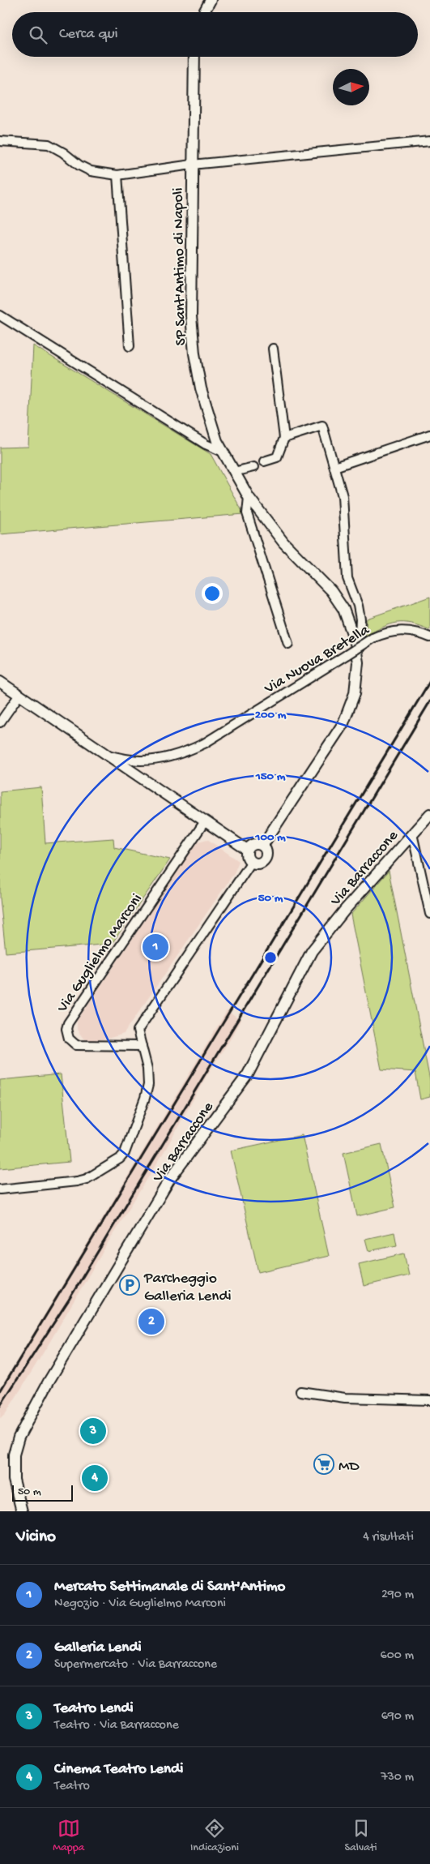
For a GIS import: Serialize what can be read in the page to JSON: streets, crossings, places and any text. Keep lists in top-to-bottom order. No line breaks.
{"streets":{"street":["SP Sant'Antimo di Napoli","Via Nuova Bretella","Via Barraccone","Via Guglielmo Marconi"]},"places":{"parking":["Parcheggio Galleria Lendi"],"supermarket":["MD"]},"scale_bar":"50 m","north":"right","page":{"search":"Cerca qui","pins":["1","2","3","4"],"scale":"50 m","heading":["Vicino","4 risultati"],"list":[{"mark":"1","name":"Mercato Settimanale di Sant'Antimo","note":"Negozio · Via Guglielmo Marconi","value":"290 m"},{"mark":"2","name":"Galleria Lendi","note":"Supermercato · Via Barraccone","value":"600 m"},{"mark":"3","name":"Teatro Lendi","note":"Teatro · Via Barraccone","value":"690 m"},{"mark":"4","name":"Cinema Teatro Lendi","note":"Teatro","value":"730 m"}],"nav":["Mappa","Indicazioni","Salvati"]},"rings":["200 m","150 m","100 m","50 m"]}
